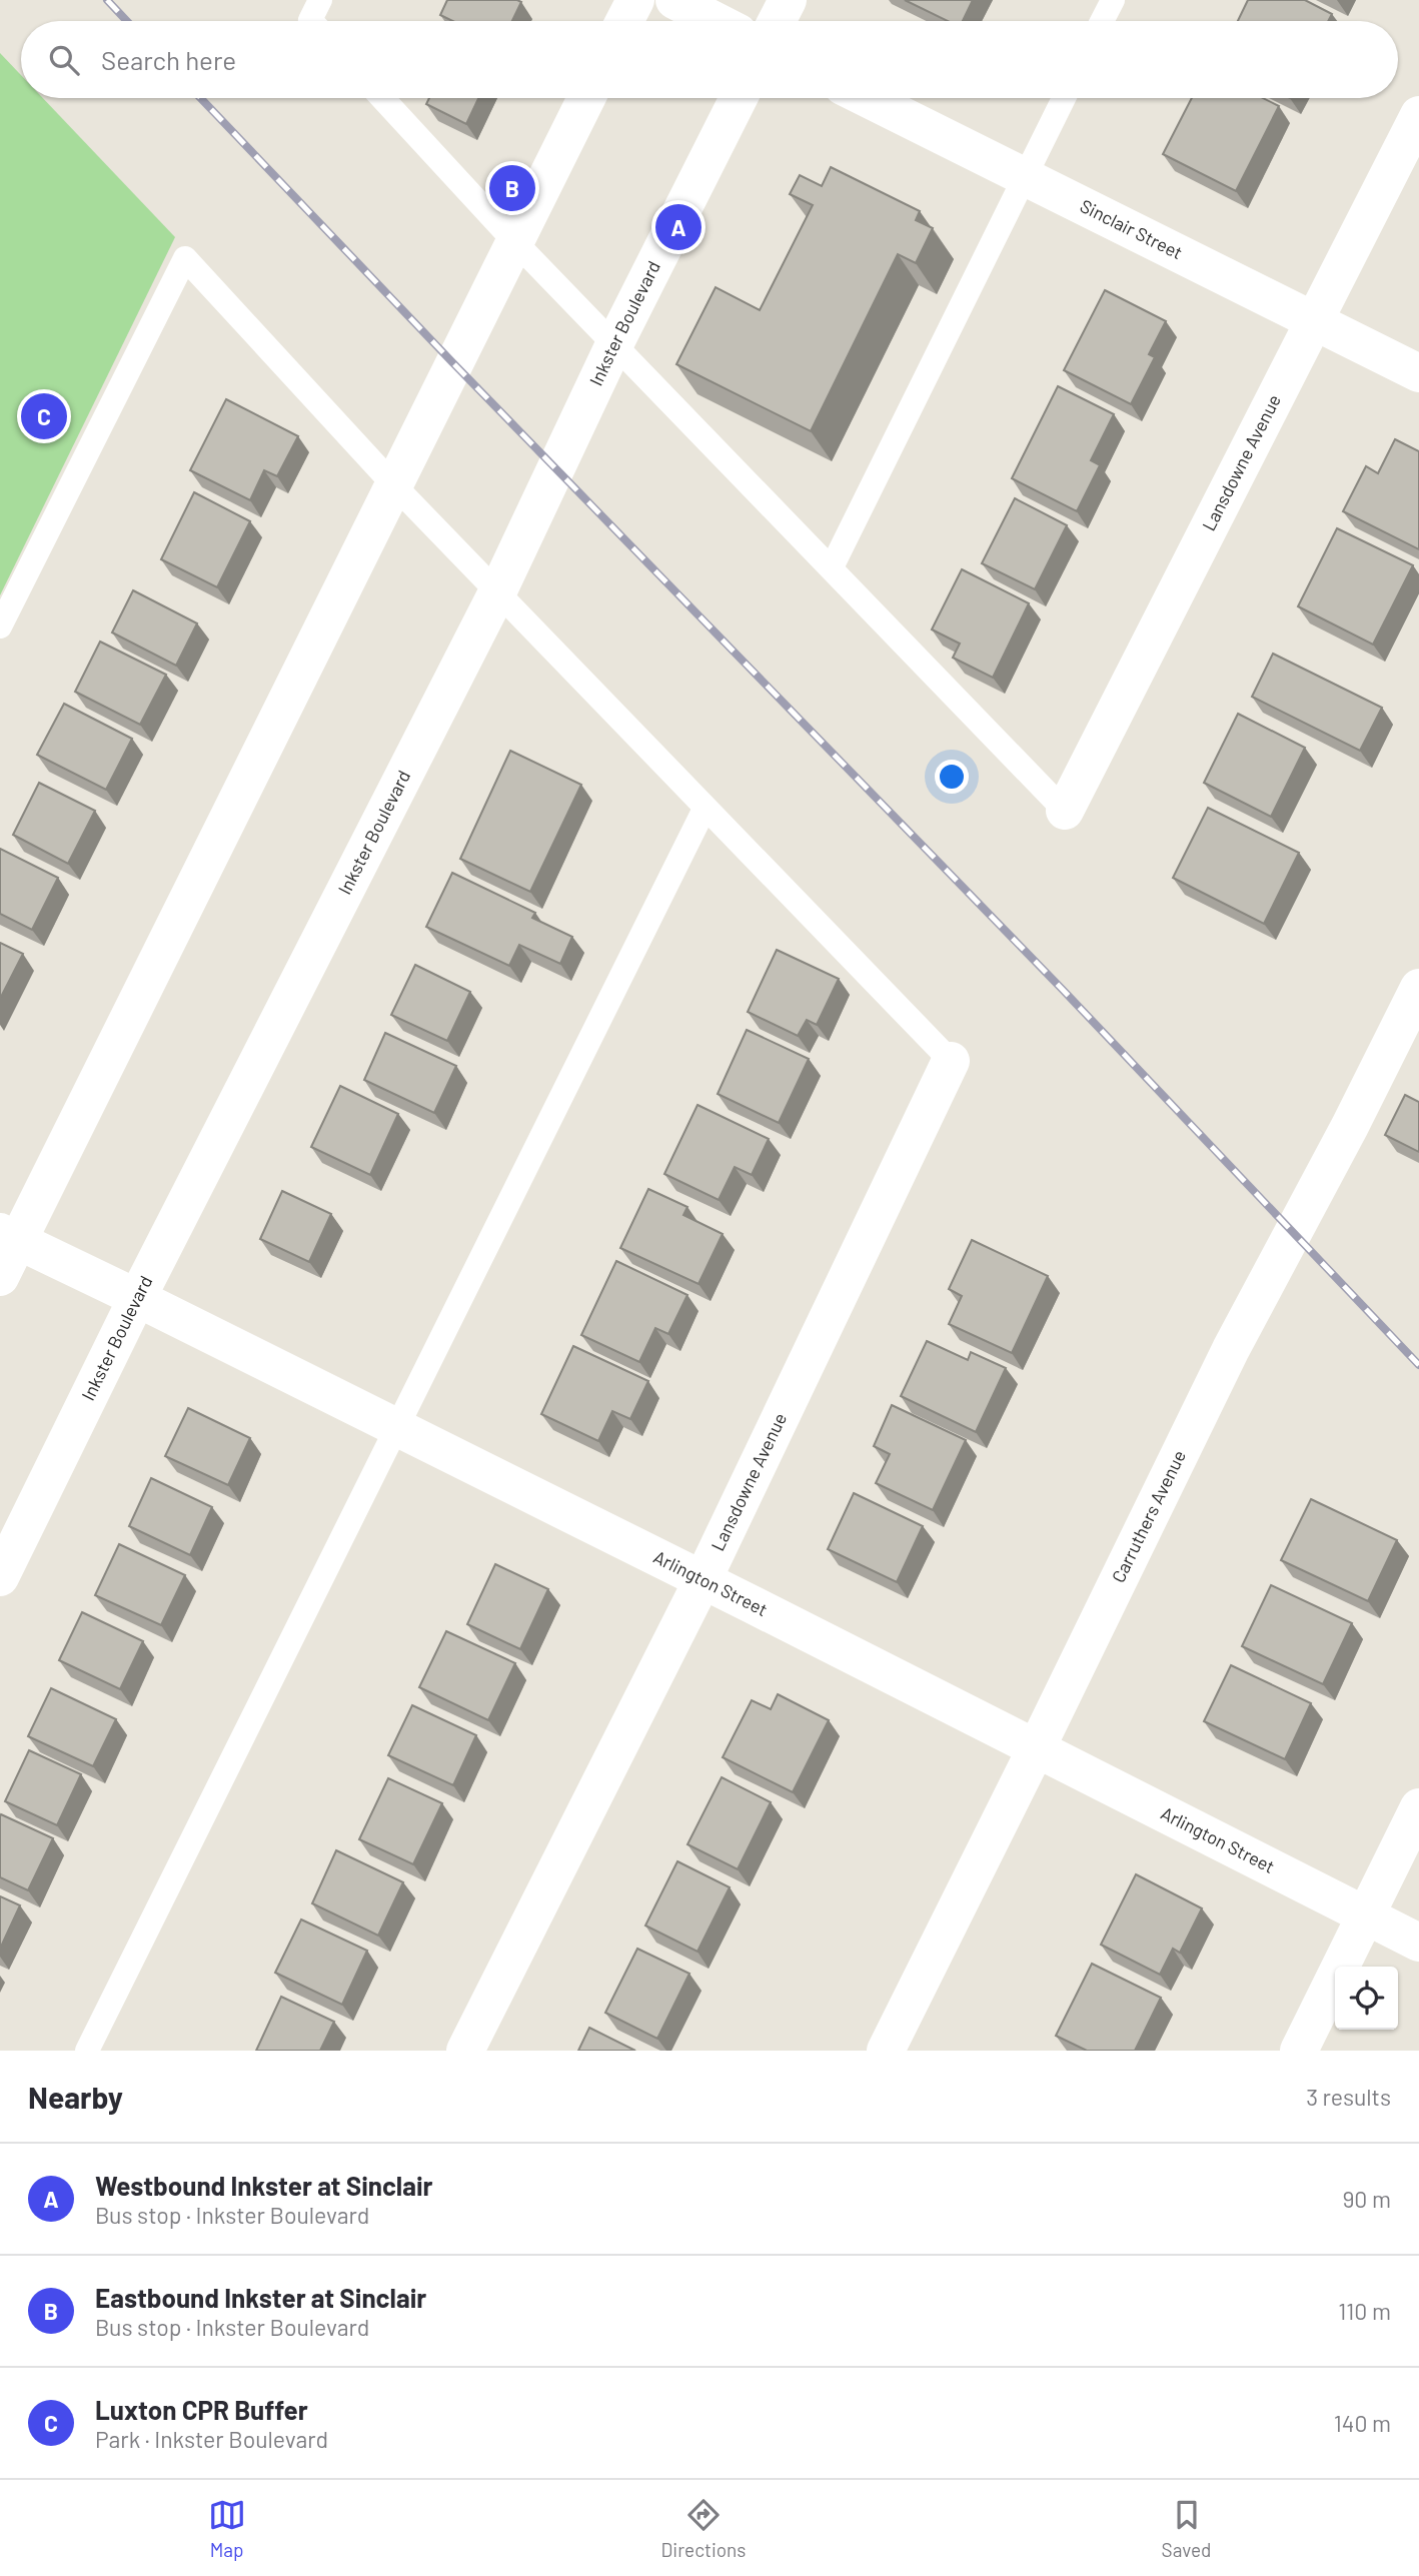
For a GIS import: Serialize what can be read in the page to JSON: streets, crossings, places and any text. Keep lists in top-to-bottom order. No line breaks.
{"streets":{"street":["Sinclair Street","Inkster Boulevard","Lansdowne Avenue","Carruthers Avenue","Arlington Street"]},"crossings":[["Sinclair Street","Lansdowne Avenue"],["Inkster Boulevard","Arlington Street"],["Lansdowne Avenue","Arlington Street"],["Carruthers Avenue","Arlington Street"]],"page":{"search":"Search here","pins":["B","A","C"],"heading":["Nearby","3 results"],"list":[{"mark":"A","name":"Westbound Inkster at Sinclair","note":"Bus stop · Inkster Boulevard","value":"90 m"},{"mark":"B","name":"Eastbound Inkster at Sinclair","note":"Bus stop · Inkster Boulevard","value":"110 m"},{"mark":"C","name":"Luxton CPR Buffer","note":"Park · Inkster Boulevard","value":"140 m"}],"nav":["Map","Directions","Saved"]}}
